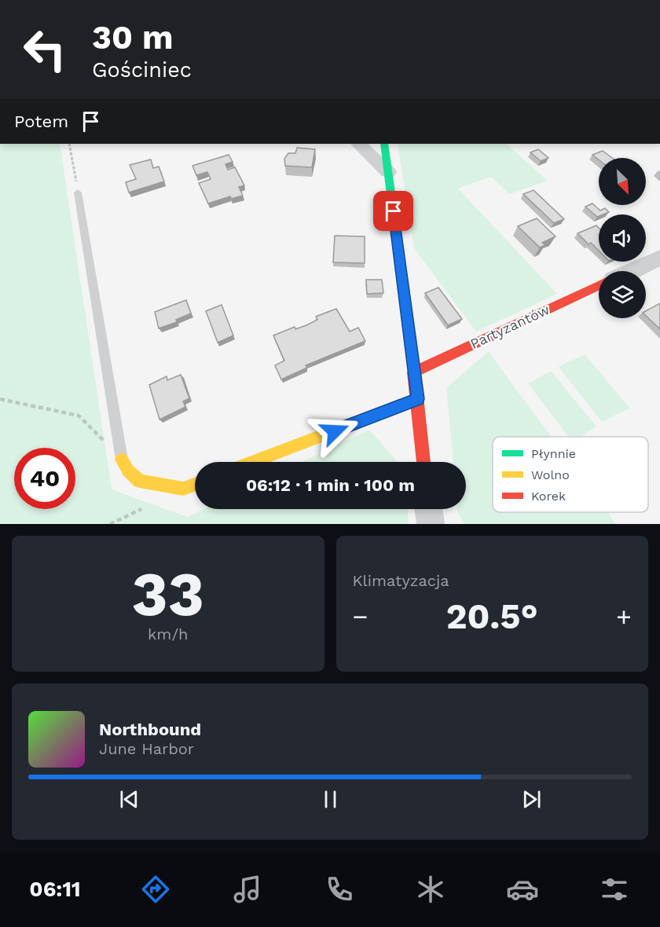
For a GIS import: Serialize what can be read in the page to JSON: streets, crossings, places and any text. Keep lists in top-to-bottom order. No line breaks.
{"streets":{"street":["Partyzantów"]},"legend":["Płynnie","Wolno","Korek"],"north":"bottom right","page":{"turn":["30 m","Gościniec"],"then":"Potem","limit":"40","trip":"06:12 · 1 min · 100 m","tile":[["33","km/h"],"Klimatyzacja"],"heat":["−","20.5°","+"],"song":["Northbound","June Harbor"],"tabs":"06:11"}}
